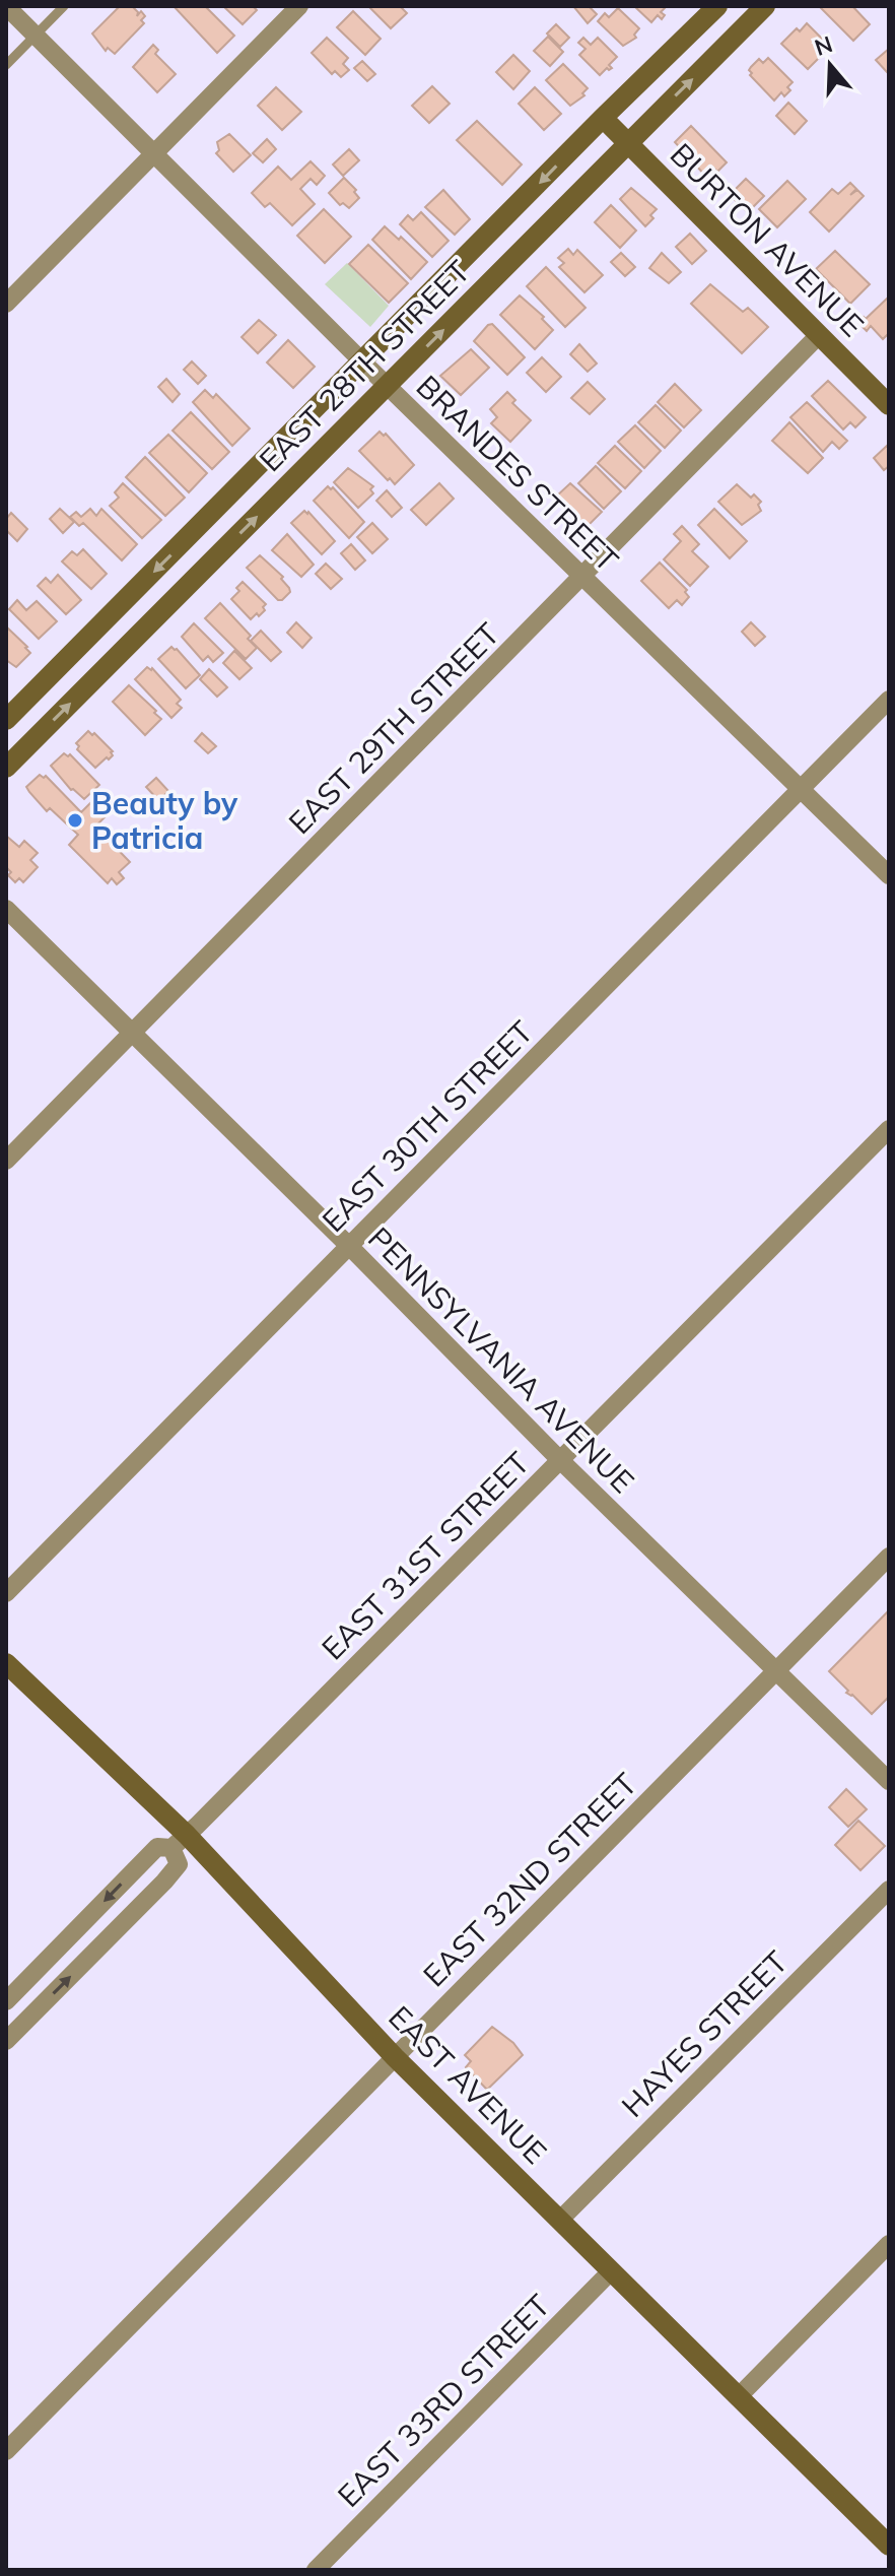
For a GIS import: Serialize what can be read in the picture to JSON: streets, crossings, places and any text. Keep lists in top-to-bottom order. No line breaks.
{"streets":{"street":["BURTON AVENUE","EAST 28TH STREET","BRANDES STREET","EAST 29TH STREET","EAST 30TH STREET","PENNSYLVANIA AVENUE","EAST 31ST STREET","EAST 32ND STREET","HAYES STREET","EAST AVENUE","EAST 33RD STREET"]},"crossings":[["BURTON AVENUE","EAST 28TH STREET"],["BURTON AVENUE","EAST 29TH STREET"],["EAST 28TH STREET","BRANDES STREET"],["BRANDES STREET","EAST 29TH STREET"],["BRANDES STREET","EAST 30TH STREET"],["EAST 29TH STREET","PENNSYLVANIA AVENUE"],["EAST 30TH STREET","PENNSYLVANIA AVENUE"],["PENNSYLVANIA AVENUE","EAST 31ST STREET"],["PENNSYLVANIA AVENUE","EAST 32ND STREET"],["EAST 31ST STREET","EAST AVENUE"],["EAST 32ND STREET","EAST AVENUE"],["HAYES STREET","EAST AVENUE"],["EAST AVENUE","EAST 33RD STREET"]],"places":["Beauty by Patricia"],"north":"top"}
